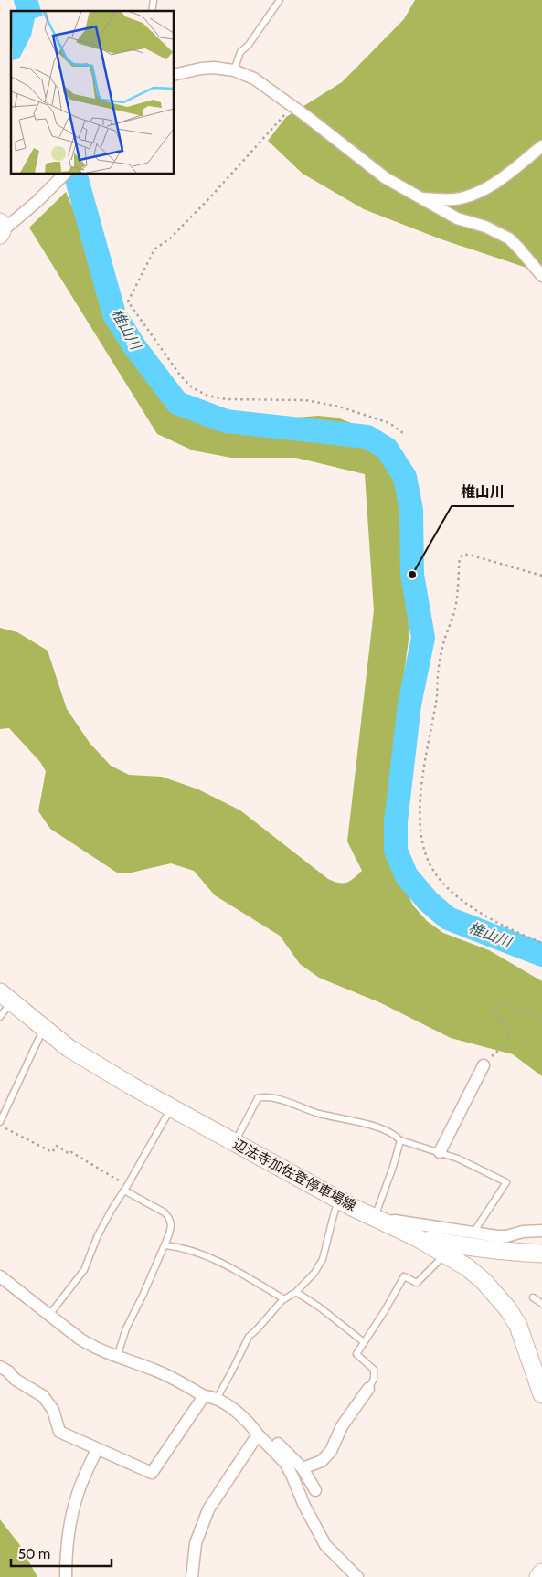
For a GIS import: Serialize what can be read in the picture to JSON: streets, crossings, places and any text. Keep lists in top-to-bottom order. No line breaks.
{"streets":{"main road":["辺法寺加佐登停車場線"]},"water":["椎山川"],"places":["椎山川"],"scale_bar":"50 m"}
